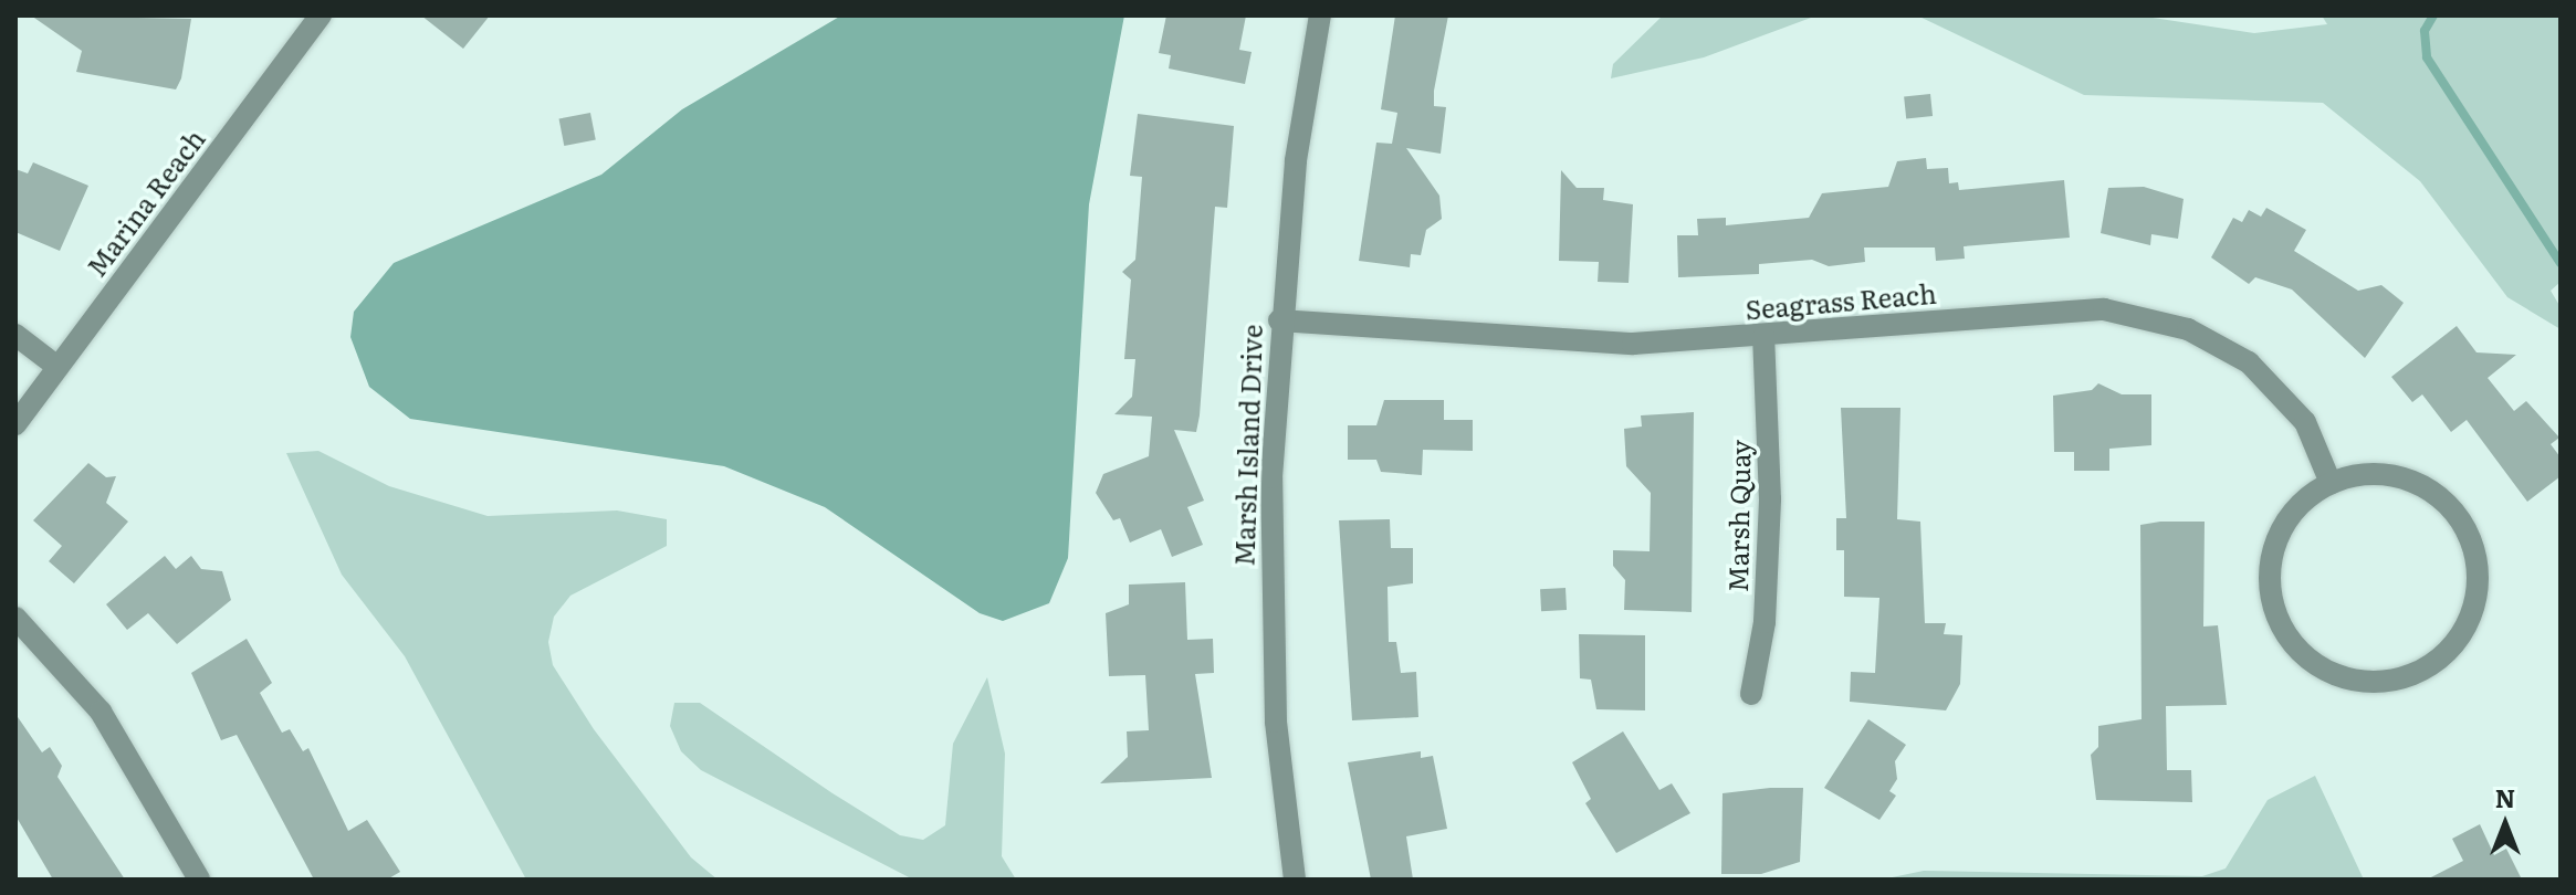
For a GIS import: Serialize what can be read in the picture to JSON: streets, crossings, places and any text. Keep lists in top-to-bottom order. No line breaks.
{"streets":{"street":["Marina Reach","Seagrass Reach","Marsh Island Drive","Marsh Quay"]},"crossings":[["Seagrass Reach","Marsh Island Drive"],["Seagrass Reach","Marsh Quay"]],"north":"top"}
